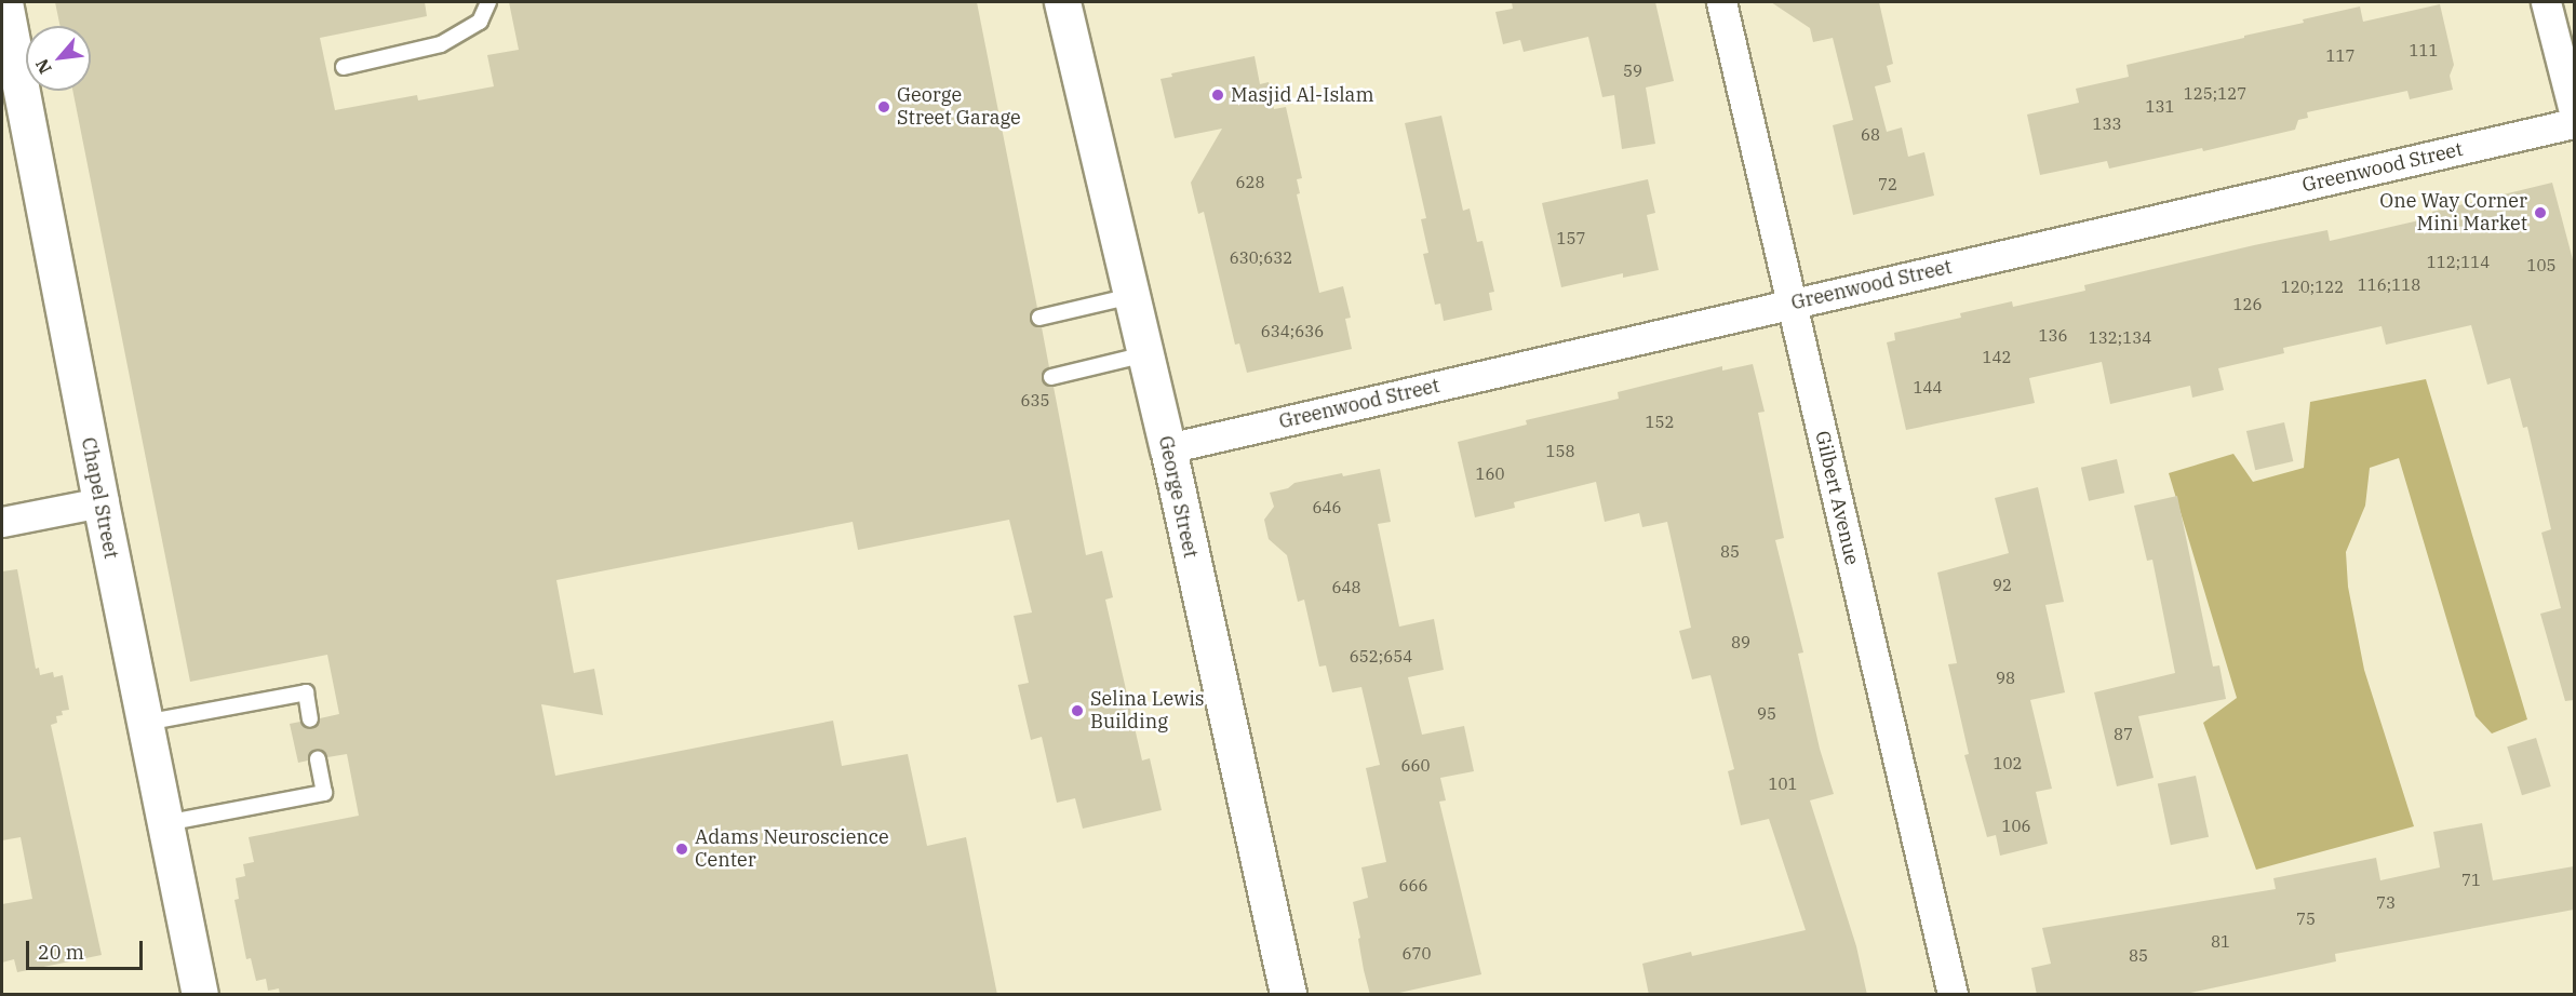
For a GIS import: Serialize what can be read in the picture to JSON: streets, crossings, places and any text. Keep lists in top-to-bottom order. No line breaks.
{"streets":{"main road":["George Street","Chapel Street"],"street":["Greenwood Street","Gilbert Avenue"]},"crossings":[["Greenwood Street","George Street"],["Greenwood Street","Gilbert Avenue"]],"places":["Masjid Al-Islam","George Street Garage","One Way Corner Mini Market","Selina Lewis Building","Adams Neuroscience Center"],"house_numbers":["111","117","59","125;127","131","133","68","628","72","157","630;632","112;114","105","116;118","120;122","126","634;636","136","132;134","142","144","635","152","158","160","646","85","92","648","89","652;654","98","95","87","102","660","101","106","71","666","73","75","81","670","85"],"scale_bar":"20 m","north":"bottom left"}
